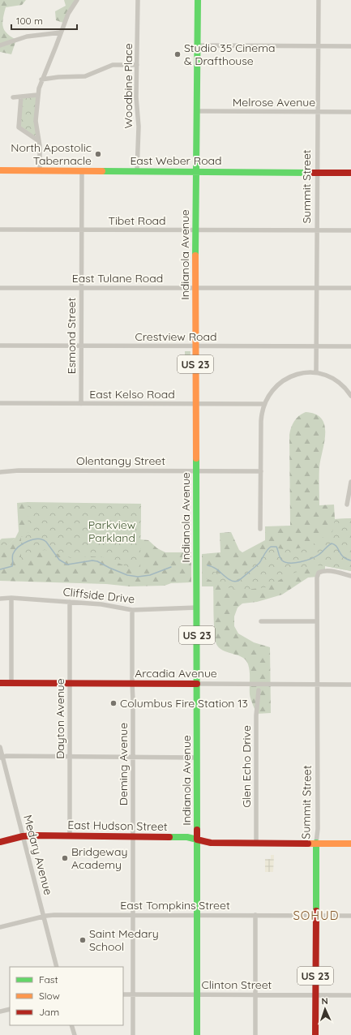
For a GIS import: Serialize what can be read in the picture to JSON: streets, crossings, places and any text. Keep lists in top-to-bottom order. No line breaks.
{"streets":{"main road":["East Weber Road","Summit Street","Indianola Avenue","US 23","Arcadia Avenue","East Hudson Street"],"street":["Woodbine Place","Melrose Avenue","Tibet Road","East Tulane Road","Esmond Street","Crestview Road","East Kelso Road","Olentangy Street","Cliffside Drive","Dayton Avenue","Deming Avenue","Glen Echo Drive","Medary Avenue","East Tompkins Street","Clinton Street"]},"crossings":[["Woodbine Place","East Weber Road"],["Melrose Avenue","Summit Street"],["Melrose Avenue","Indianola Avenue"],["East Weber Road","Summit Street"],["East Weber Road","Indianola Avenue"],["East Weber Road","Esmond Street"],["Summit Street","Tibet Road"],["Summit Street","East Tulane Road"],["Summit Street","Crestview Road"],["Summit Street","Arcadia Avenue"],["Summit Street","East Hudson Street"],["Summit Street","East Tompkins Street"],["Summit Street","Clinton Street"],["Tibet Road","Indianola Avenue"],["Tibet Road","Esmond Street"],["Indianola Avenue","East Tulane Road"],["Indianola Avenue","Crestview Road"],["Indianola Avenue","East Kelso Road"],["Indianola Avenue","Olentangy Street"],["Indianola Avenue","Cliffside Drive"],["Indianola Avenue","Arcadia Avenue"],["Indianola Avenue","East Hudson Street"],["Indianola Avenue","East Tompkins Street"],["Indianola Avenue","Clinton Street"],["East Tulane Road","Esmond Street"],["Esmond Street","Crestview Road"],["Esmond Street","East Kelso Road"],["Cliffside Drive","Dayton Avenue"],["Cliffside Drive","Deming Avenue"],["Arcadia Avenue","Dayton Avenue"],["Arcadia Avenue","Deming Avenue"],["Dayton Avenue","East Hudson Street"],["Deming Avenue","East Hudson Street"],["Deming Avenue","East Tompkins Street"],["Deming Avenue","Clinton Street"],["Glen Echo Drive","East Hudson Street"],["East Hudson Street","Medary Avenue"],["Medary Avenue","East Tompkins Street"]],"districts":["SOHUD"],"parks":["Parkview Parkland"],"places":["Studio 35 Cinema & Drafthouse","North Apostolic Tabernacle","Columbus Fire Station 13","Bridgeway Academy","Saint Medary School"],"legend":["Fast","Slow","Jam"],"scale_bar":"100 m","north":"top"}
